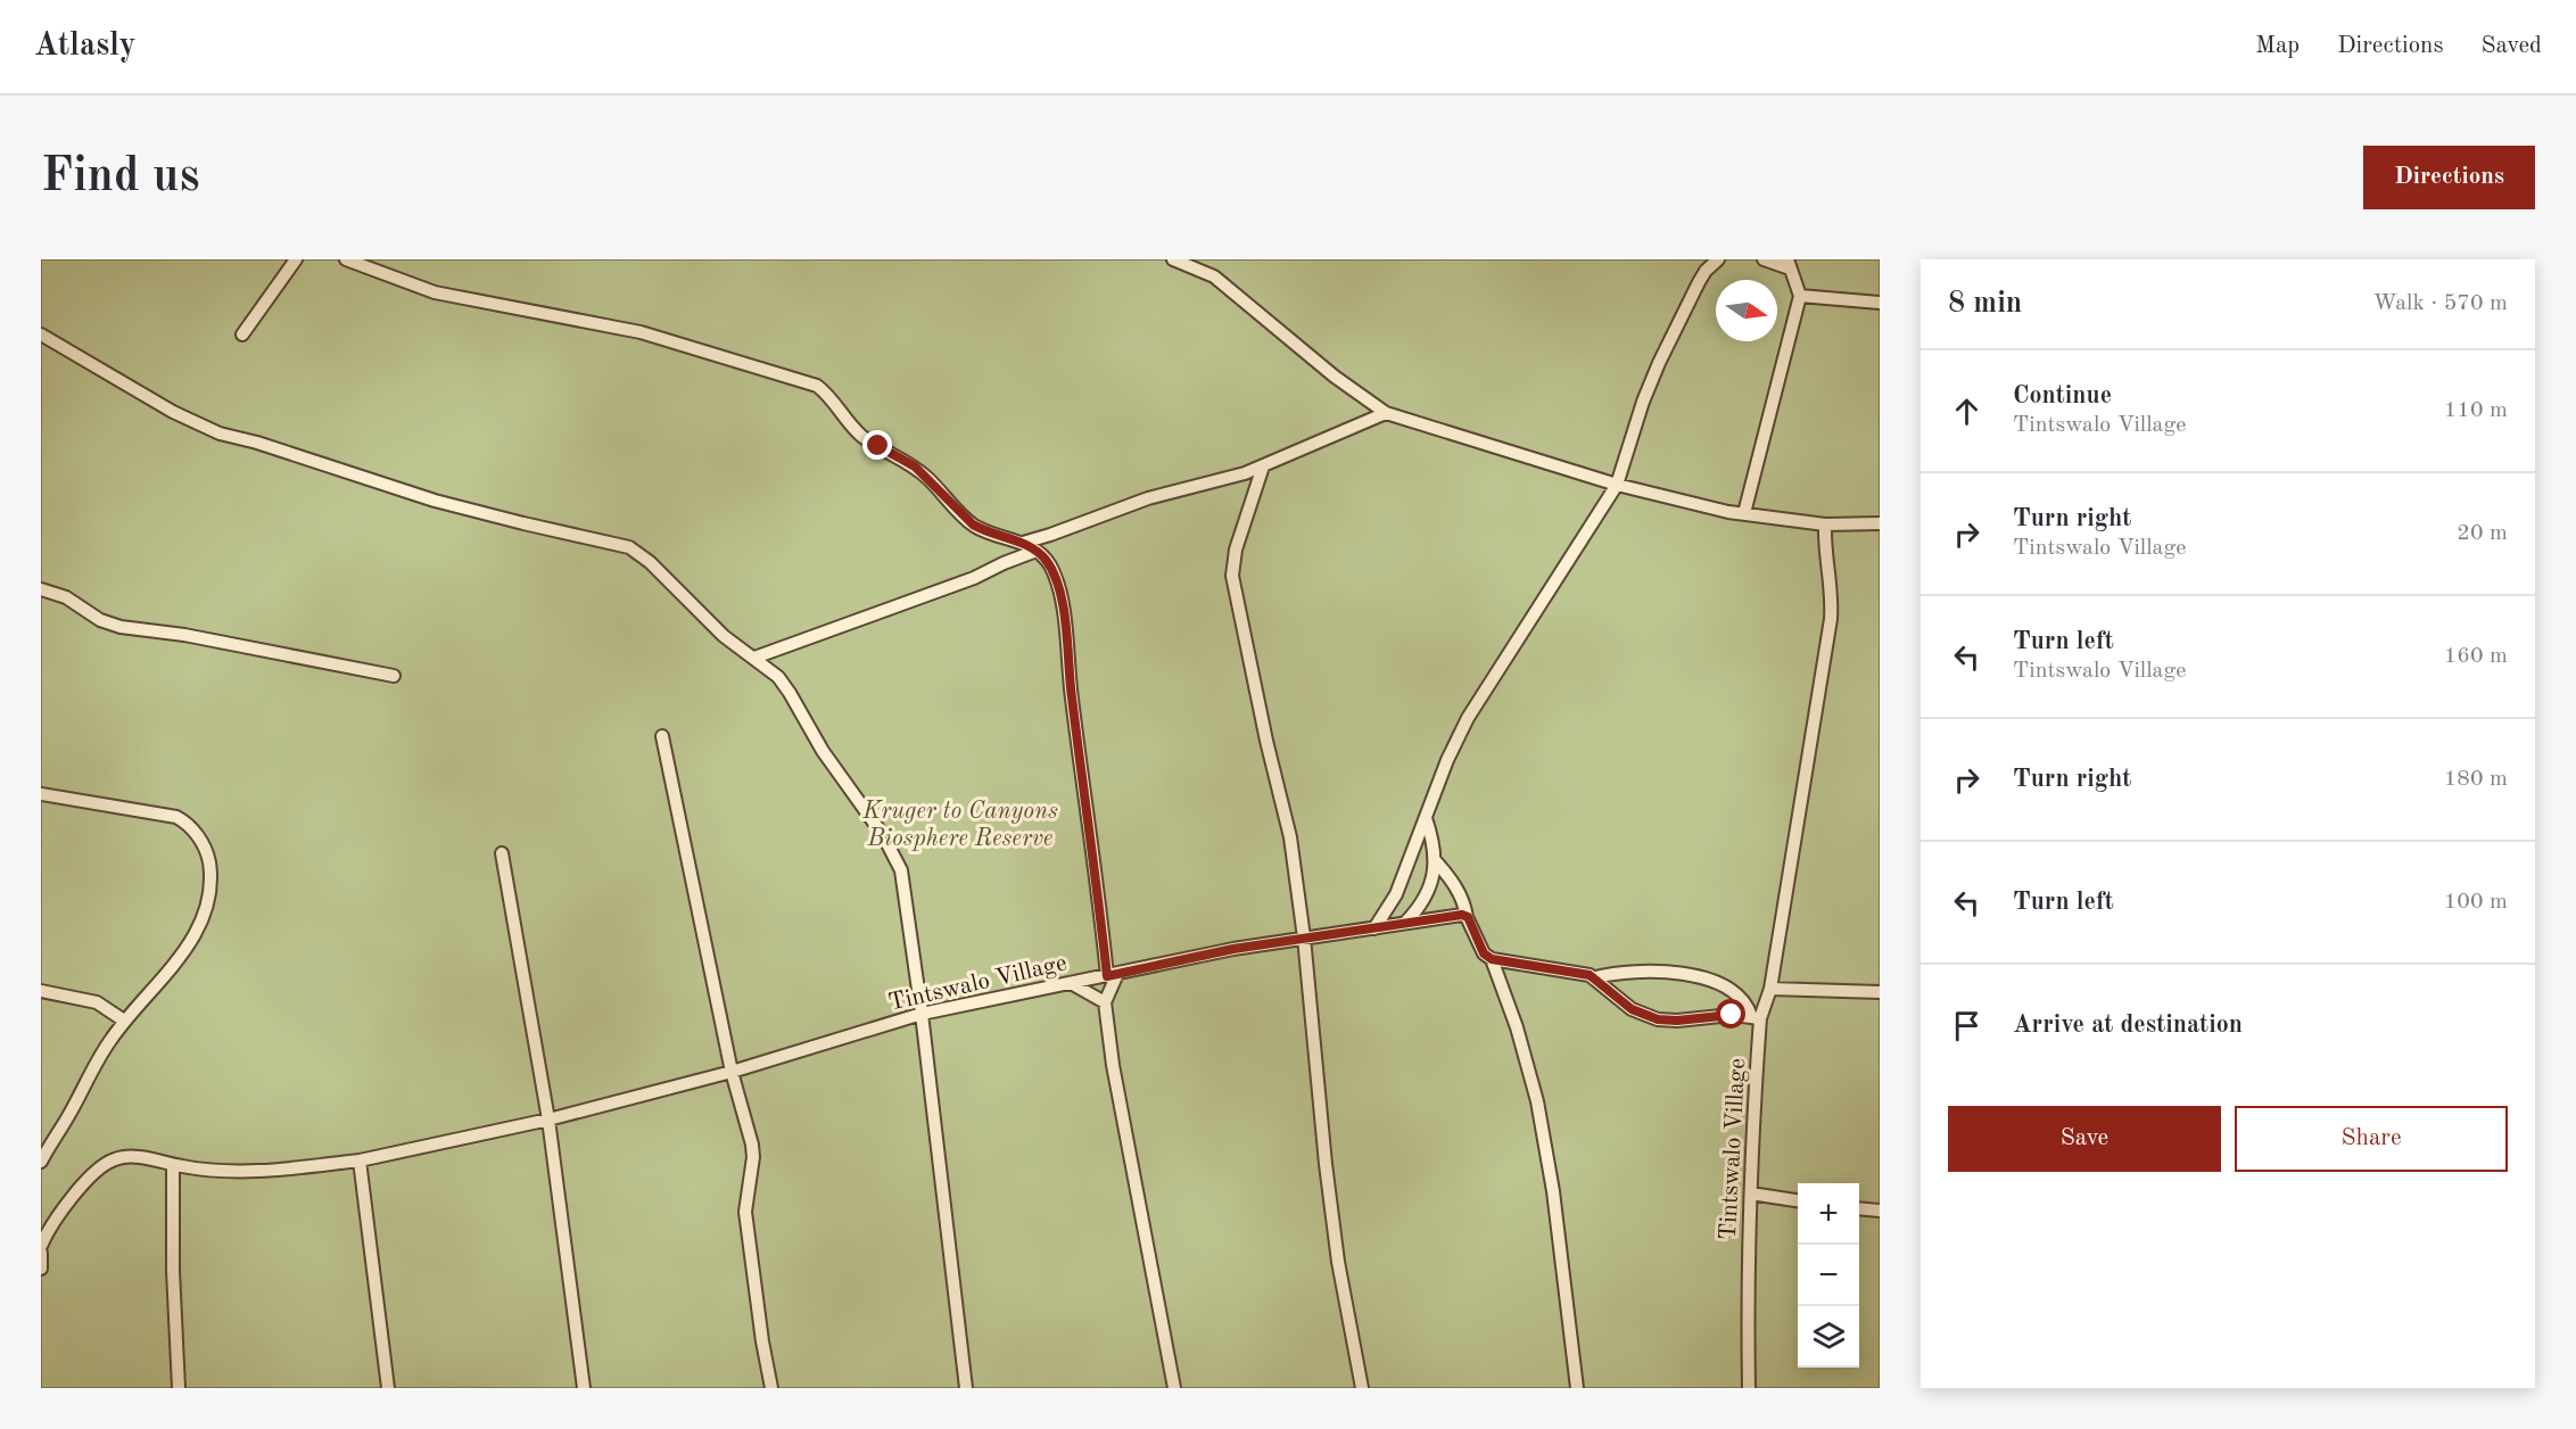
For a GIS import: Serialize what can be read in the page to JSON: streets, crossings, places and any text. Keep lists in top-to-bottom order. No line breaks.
{"streets":{"street":["Tintswalo Village"]},"parks":["Kruger to Canyons Biosphere Reserve"],"north":"right","page":{"header":"Atlasly","nav":["Map","Directions","Saved"],"buttons":["Directions",["Save","Share"]],"title":"Find us","heading":["8 min","Walk · 570 m"],"list":[["Continue","Tintswalo Village","110 m"],["Turn right","Tintswalo Village","20 m"],["Turn left","Tintswalo Village","160 m"],["Turn right","180 m"],["Turn left","100 m"],"Arrive at destination"],"map_buttons":["+","−"]}}
